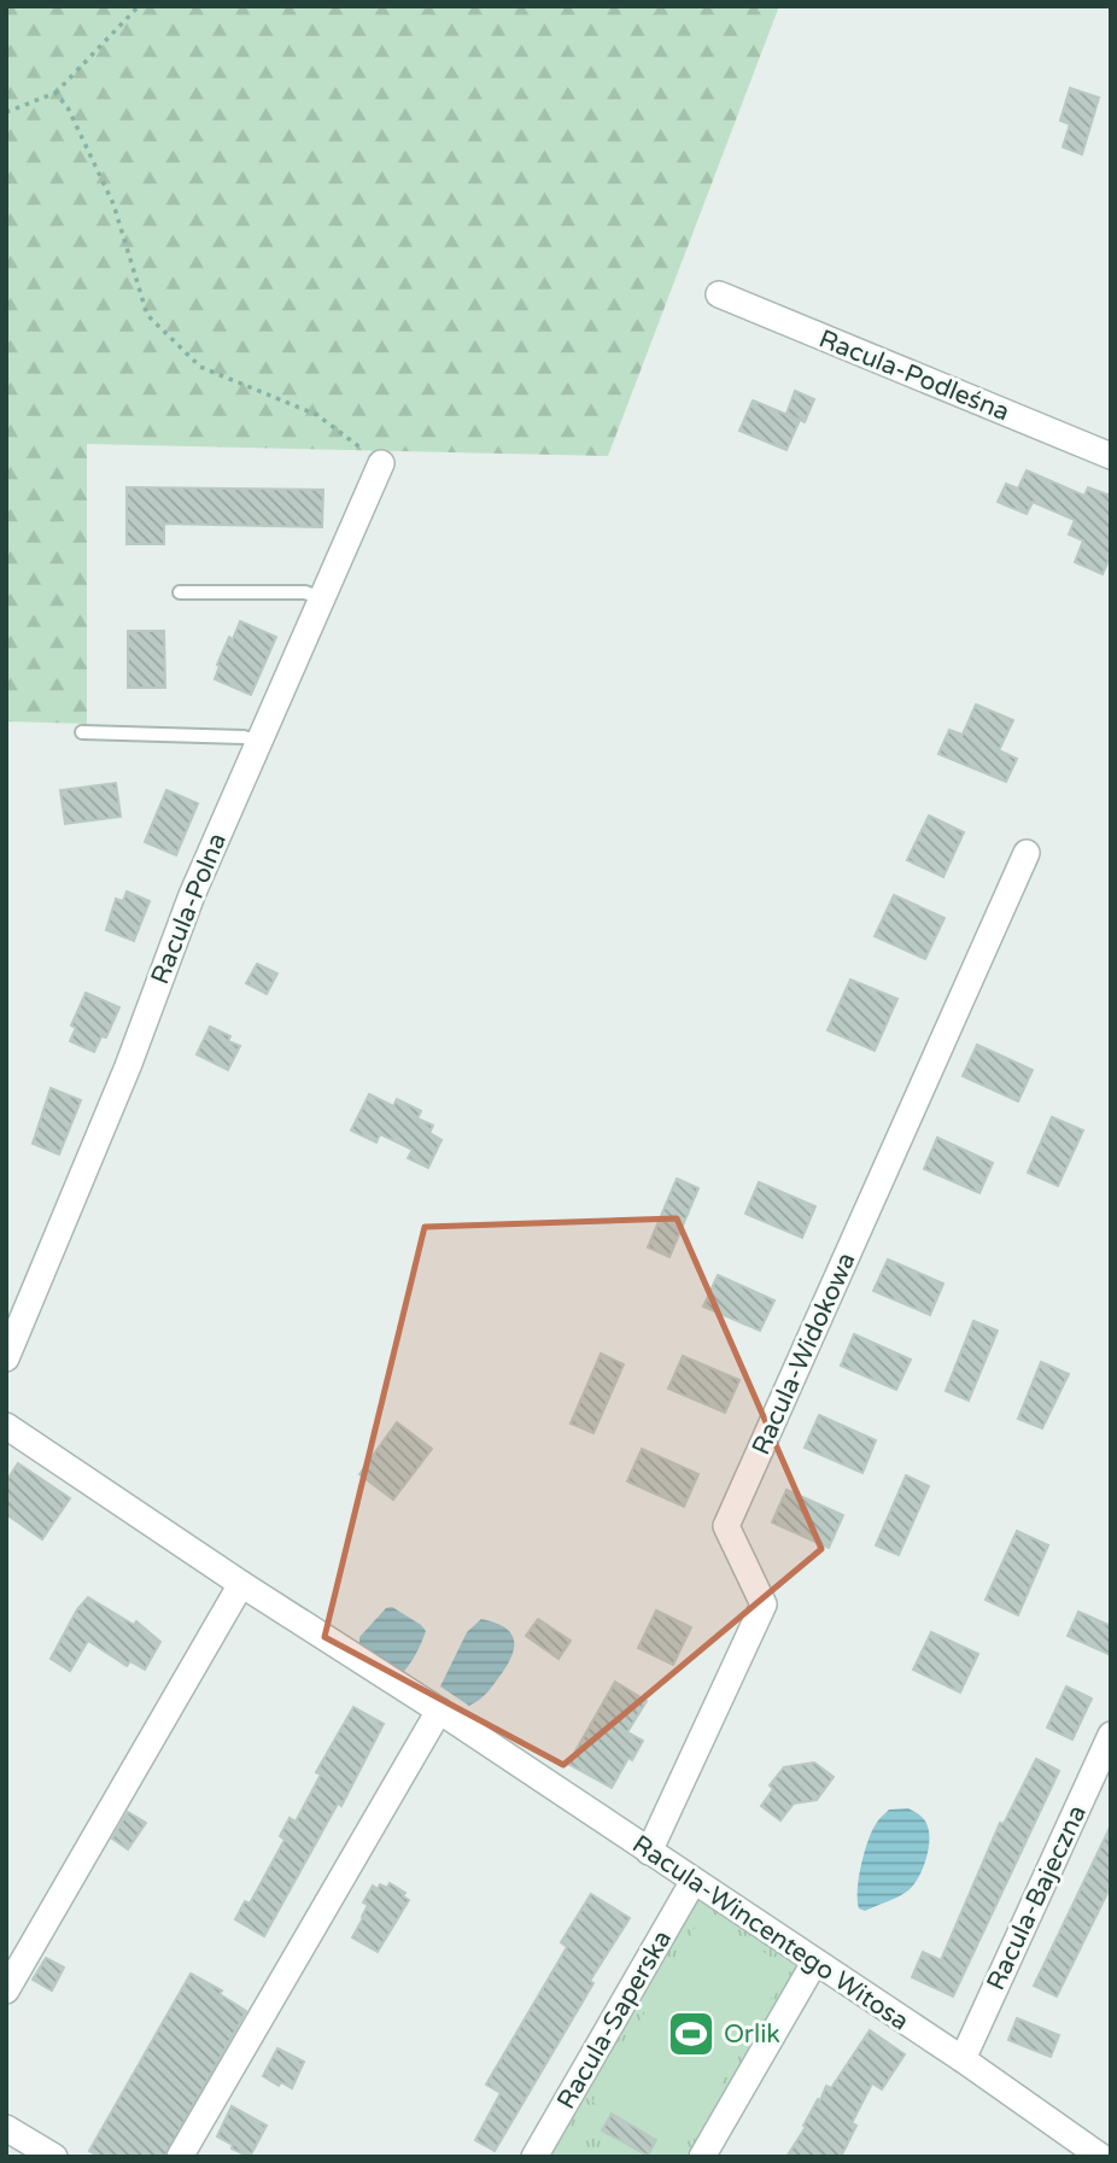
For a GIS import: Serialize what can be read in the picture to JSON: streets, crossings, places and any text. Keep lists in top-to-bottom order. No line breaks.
{"streets":{"street":["Racula-Podleśna","Racula-Polna","Racula-Widokowa","Racula-Bajeczna","Racula-Wincentego Witosa","Racula-Saperska"]},"crossings":[["Racula-Widokowa","Racula-Wincentego Witosa"],["Racula-Bajeczna","Racula-Wincentego Witosa"],["Racula-Wincentego Witosa","Racula-Saperska"]],"places":{"sports":["Orlik"]}}
